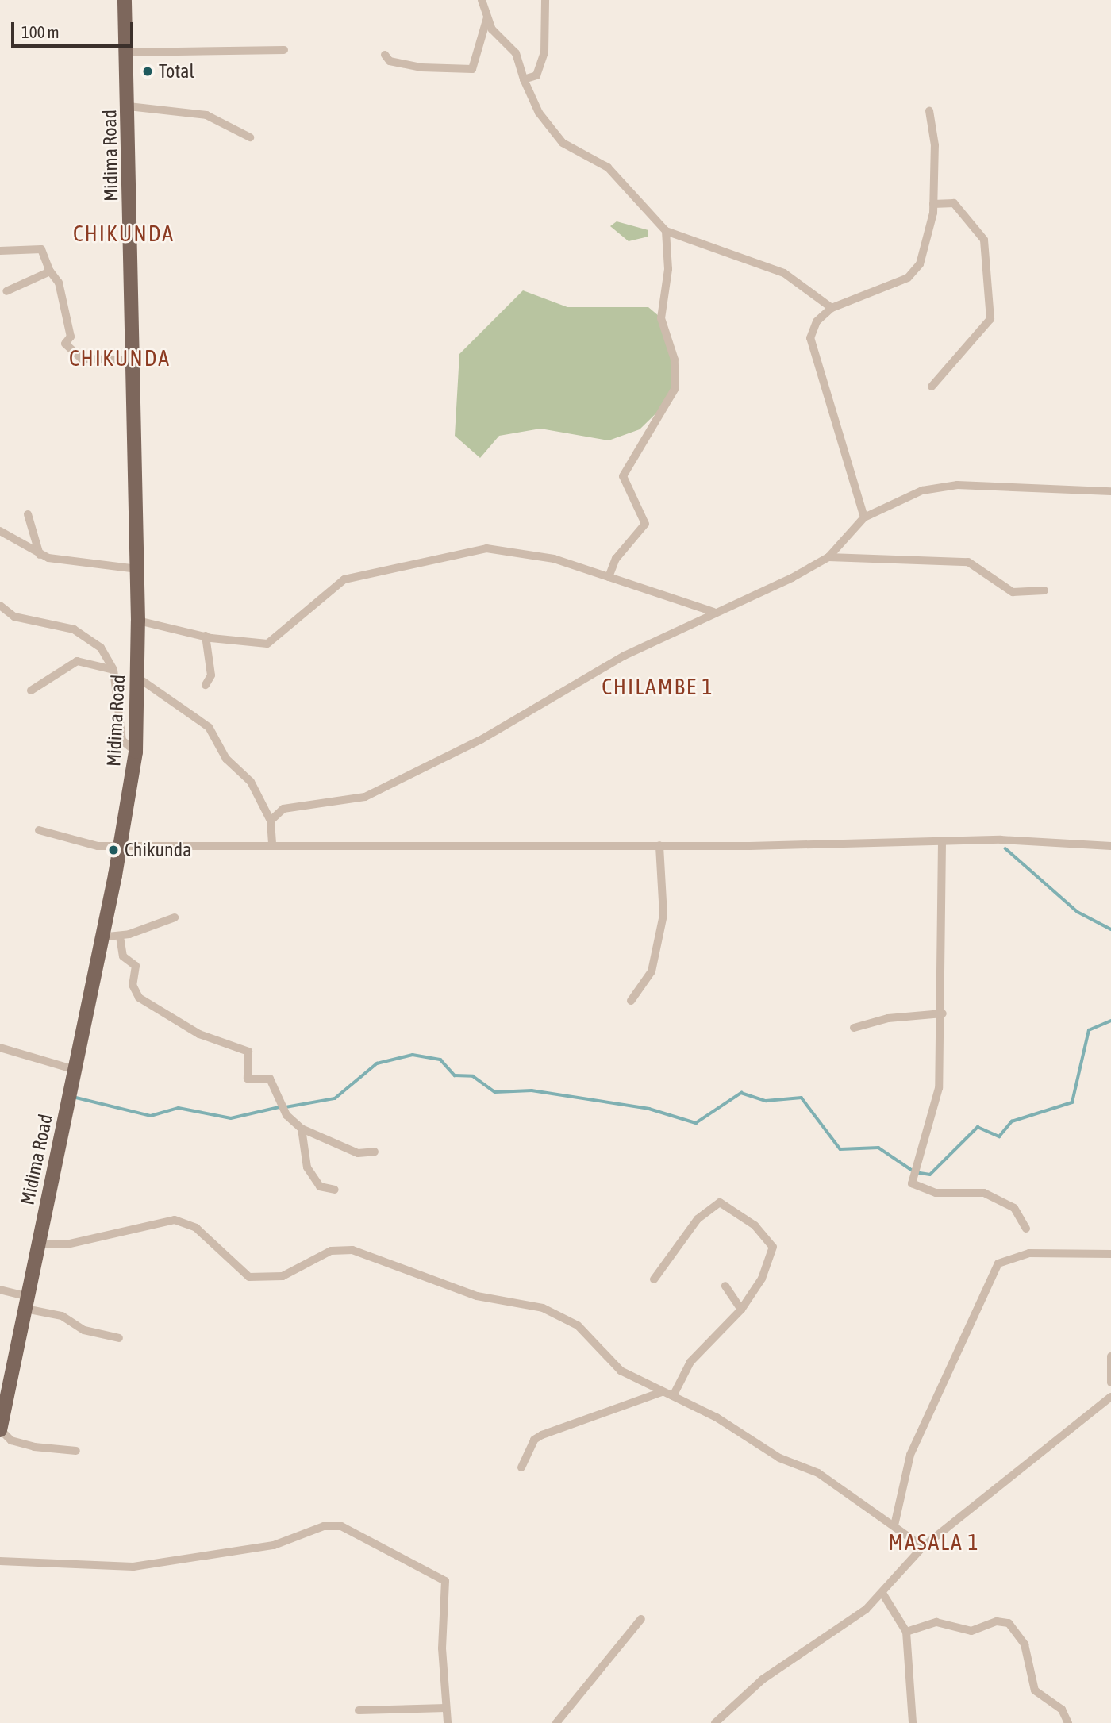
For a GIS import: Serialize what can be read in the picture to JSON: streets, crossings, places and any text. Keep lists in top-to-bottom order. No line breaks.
{"streets":{"main road":["Midima Road"]},"districts":["CHIKUNDA","CHIKUNDA","CHILAMBE 1","MASALA 1"],"places":["Total","Chikunda"],"scale_bar":"100 m"}
